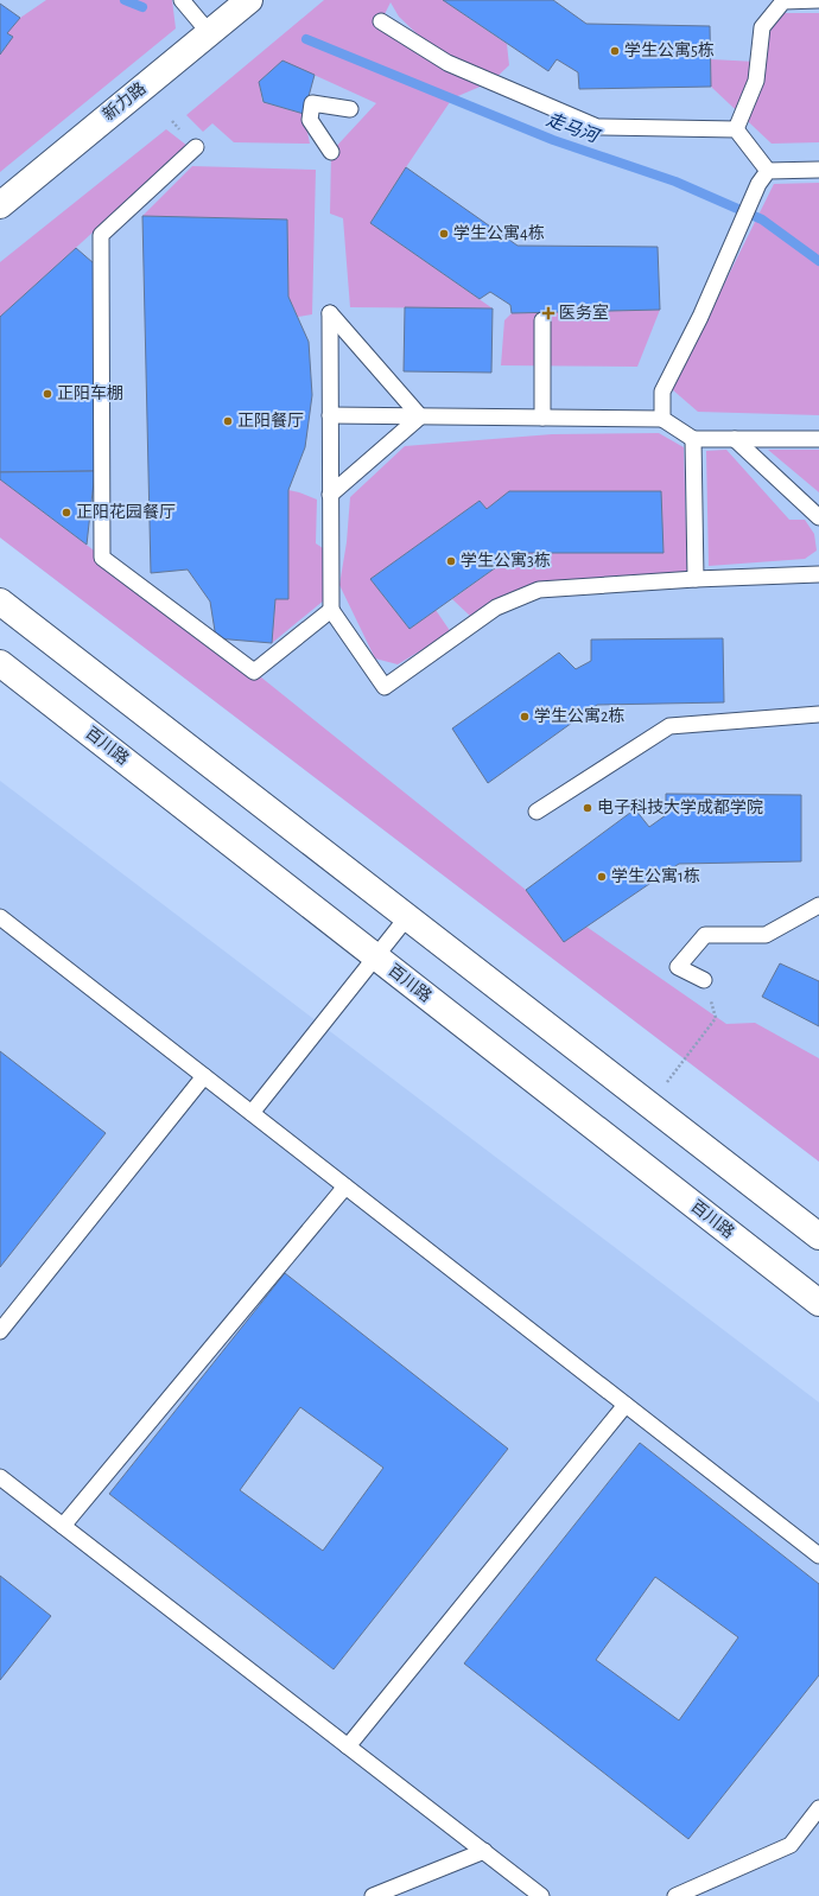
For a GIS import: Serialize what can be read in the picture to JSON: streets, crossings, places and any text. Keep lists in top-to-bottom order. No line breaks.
{"streets":{"street":["新力路","百川路"]},"water":["走马河"],"places":{"other":["学生公寓5栋","学生公寓4栋","正阳车棚","正阳餐厅","正阳花园餐厅","学生公寓3栋","学生公寓2栋","电子科技大学成都学院","学生公寓1栋"],"health":["医务室"]}}
